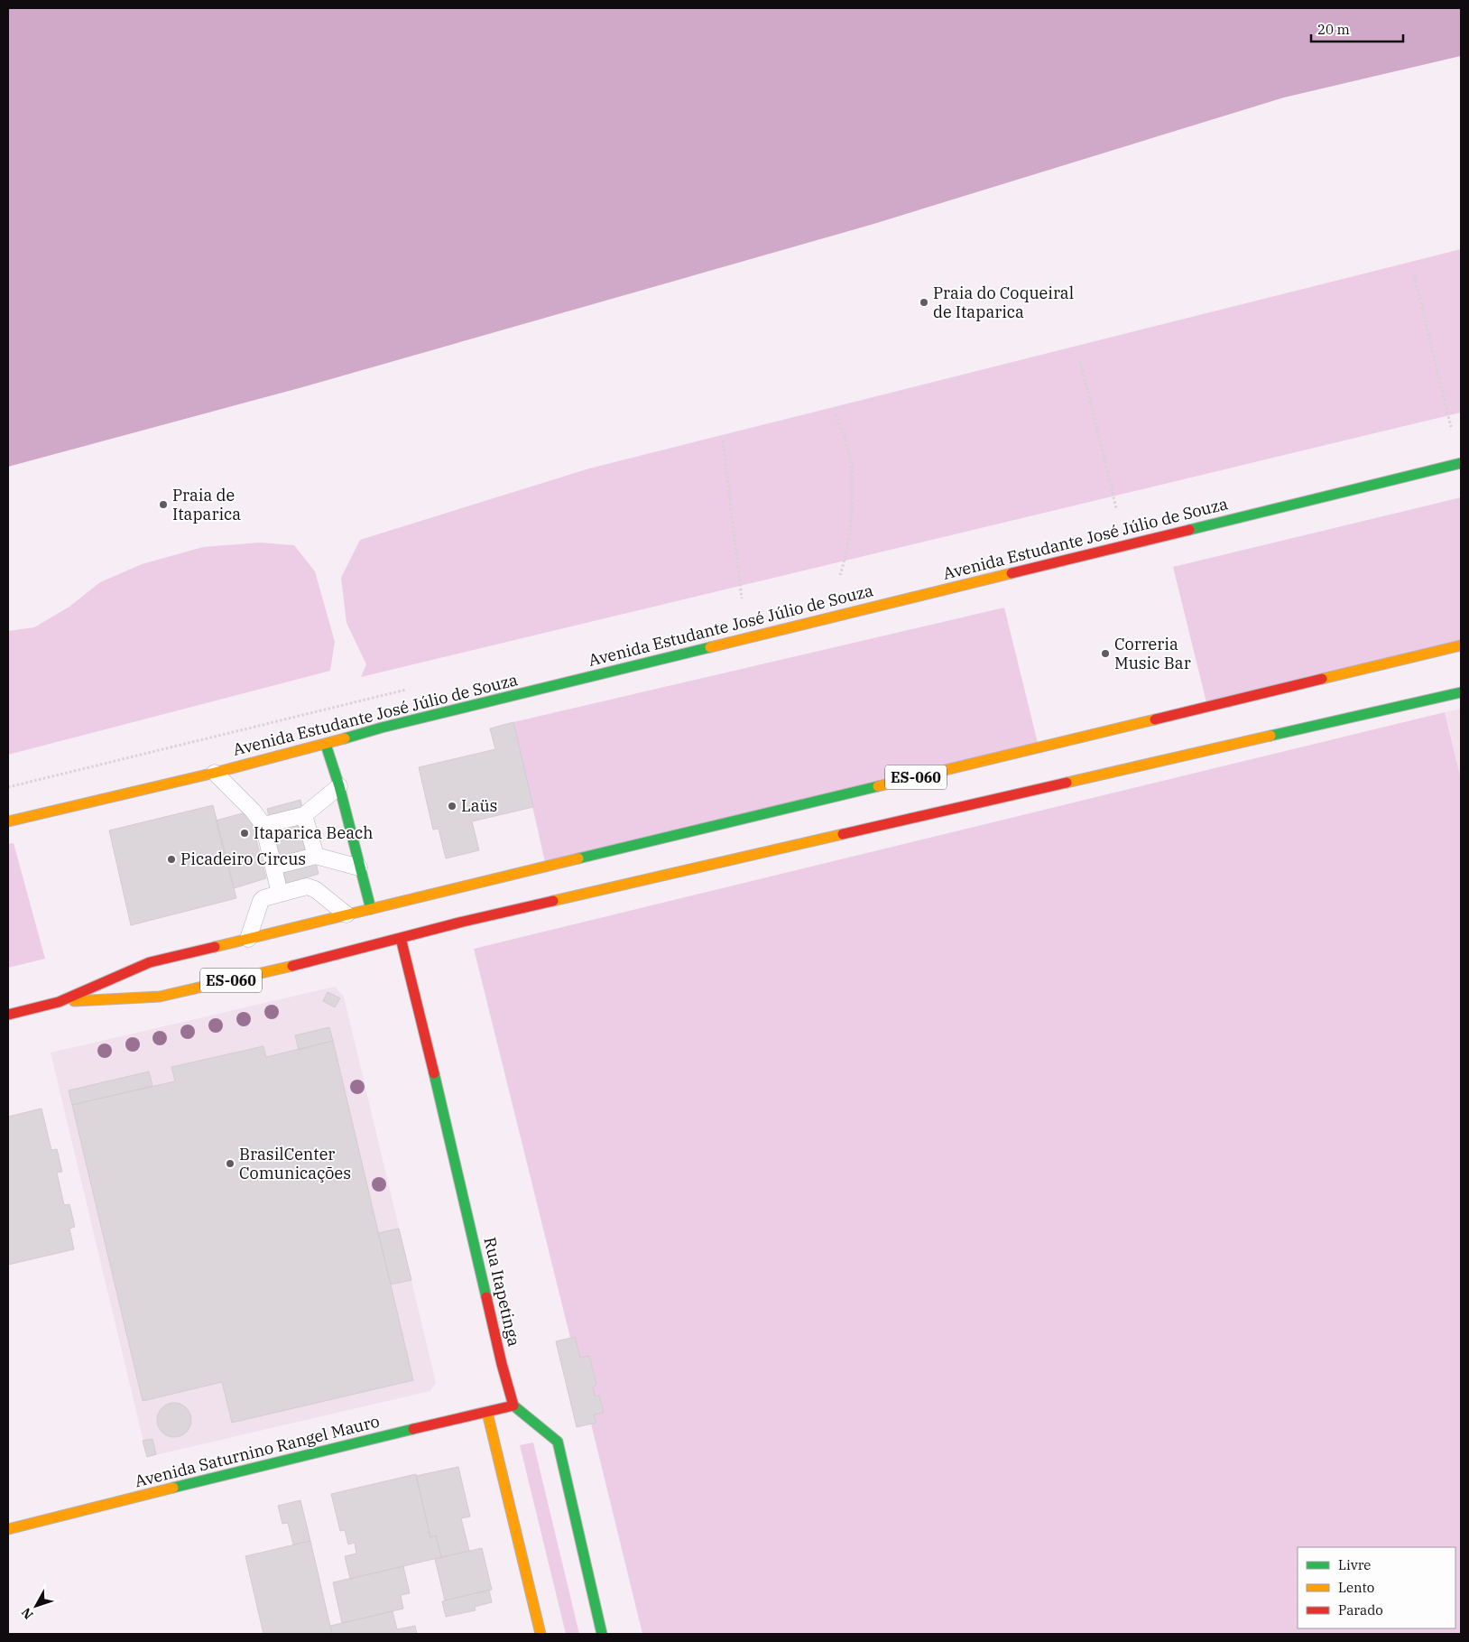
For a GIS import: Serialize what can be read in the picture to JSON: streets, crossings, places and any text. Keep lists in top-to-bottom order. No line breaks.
{"streets":{"main road":["Avenida Estudante José Júlio de Souza","ES-060","Rua Itapetinga","Avenida Saturnino Rangel Mauro"]},"crossings":[["ES-060","Rua Itapetinga"],["Rua Itapetinga","Avenida Saturnino Rangel Mauro"]],"places":["Praia do Coqueiral de Itaparica","Praia de Itaparica","Correria Music Bar","Laüs","Itaparica Beach","Picadeiro Circus","BrasilCenter Comunicações"],"legend":["Livre","Lento","Parado"],"scale_bar":"20 m","north":"bottom left"}
